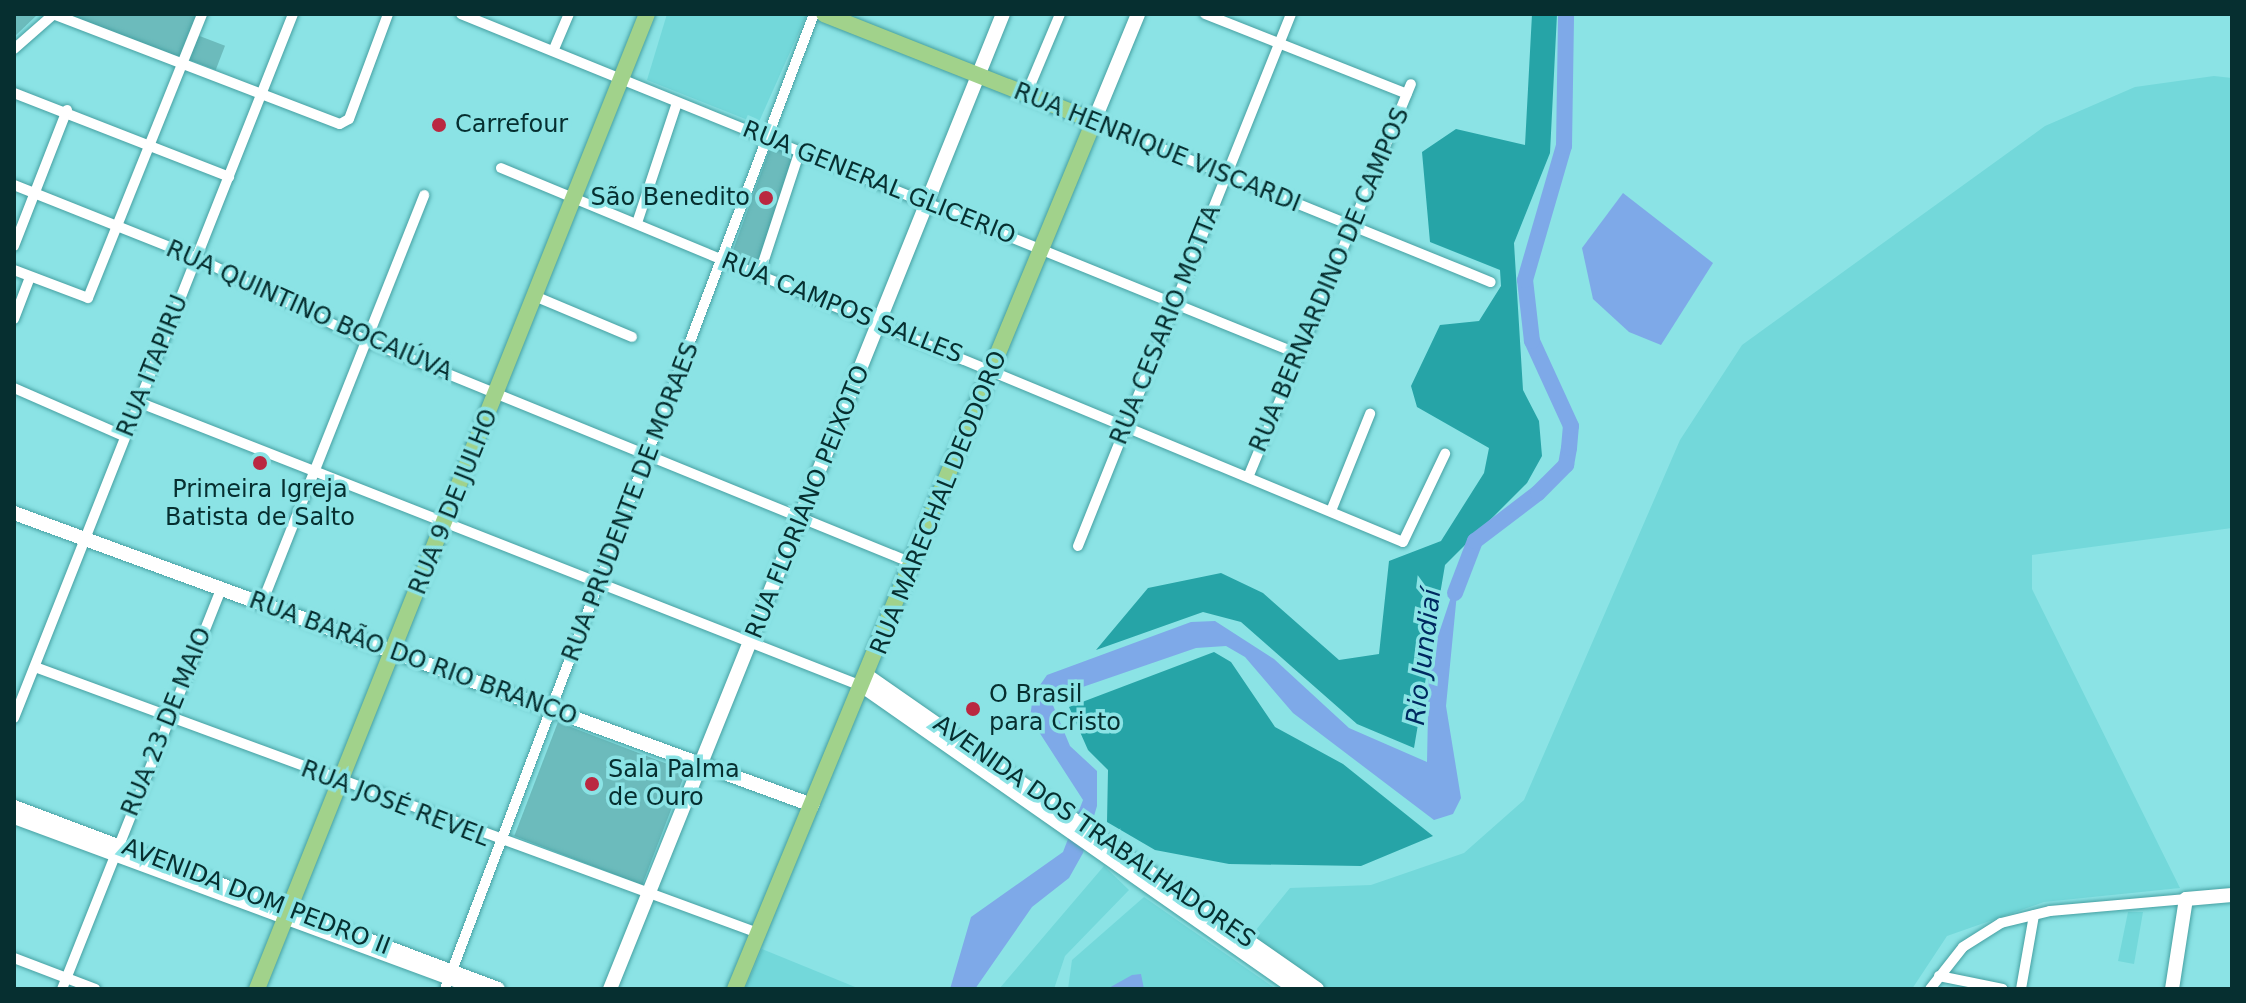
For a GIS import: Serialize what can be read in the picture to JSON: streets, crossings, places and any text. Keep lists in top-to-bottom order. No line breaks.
{"streets":{"main road":["RUA HENRIQUE VISCARDI","RUA 9 DE JULHO","RUA FLORIANO PEIXOTO","RUA MARECHAL DEODORO","RUA BARÃO DO RIO BRANCO","AVENIDA DOS TRABALHADORES","AVENIDA DOM PEDRO II"],"street":["RUA GENERAL GLICERIO","RUA BERNARDINO DE CAMPOS","RUA CAMPOS SALLES","RUA QUINTINO BOCAIÚVA","RUA CESARIO MOTTA","RUA ITAPIRU","RUA PRUDENTE DE MORAES","RUA 23 DE MAIO","RUA JOSÉ REVEL"]},"crossings":[["RUA HENRIQUE VISCARDI","RUA BERNARDINO DE CAMPOS"],["RUA HENRIQUE VISCARDI","RUA CESARIO MOTTA"],["RUA HENRIQUE VISCARDI","RUA FLORIANO PEIXOTO"],["RUA HENRIQUE VISCARDI","RUA MARECHAL DEODORO"],["RUA GENERAL GLICERIO","RUA BERNARDINO DE CAMPOS"],["RUA GENERAL GLICERIO","RUA CESARIO MOTTA"],["RUA GENERAL GLICERIO","RUA 9 DE JULHO"],["RUA GENERAL GLICERIO","RUA PRUDENTE DE MORAES"],["RUA GENERAL GLICERIO","RUA FLORIANO PEIXOTO"],["RUA GENERAL GLICERIO","RUA MARECHAL DEODORO"],["RUA BERNARDINO DE CAMPOS","RUA CAMPOS SALLES"],["RUA BERNARDINO DE CAMPOS","RUA CESARIO MOTTA"],["RUA CAMPOS SALLES","RUA CESARIO MOTTA"],["RUA CAMPOS SALLES","RUA 9 DE JULHO"],["RUA CAMPOS SALLES","RUA PRUDENTE DE MORAES"],["RUA CAMPOS SALLES","RUA FLORIANO PEIXOTO"],["RUA CAMPOS SALLES","RUA MARECHAL DEODORO"],["RUA QUINTINO BOCAIÚVA","RUA ITAPIRU"],["RUA QUINTINO BOCAIÚVA","RUA 9 DE JULHO"],["RUA QUINTINO BOCAIÚVA","RUA PRUDENTE DE MORAES"],["RUA QUINTINO BOCAIÚVA","RUA FLORIANO PEIXOTO"],["RUA QUINTINO BOCAIÚVA","RUA MARECHAL DEODORO"],["RUA ITAPIRU","RUA BARÃO DO RIO BRANCO"],["RUA ITAPIRU","RUA JOSÉ REVEL"],["RUA 9 DE JULHO","RUA BARÃO DO RIO BRANCO"],["RUA 9 DE JULHO","RUA JOSÉ REVEL"],["RUA 9 DE JULHO","AVENIDA DOM PEDRO II"],["RUA PRUDENTE DE MORAES","RUA BARÃO DO RIO BRANCO"],["RUA PRUDENTE DE MORAES","RUA JOSÉ REVEL"],["RUA PRUDENTE DE MORAES","AVENIDA DOM PEDRO II"],["RUA FLORIANO PEIXOTO","RUA BARÃO DO RIO BRANCO"],["RUA FLORIANO PEIXOTO","RUA JOSÉ REVEL"],["RUA MARECHAL DEODORO","RUA BARÃO DO RIO BRANCO"],["RUA MARECHAL DEODORO","RUA JOSÉ REVEL"],["RUA MARECHAL DEODORO","AVENIDA DOS TRABALHADORES"],["RUA BARÃO DO RIO BRANCO","RUA 23 DE MAIO"],["RUA 23 DE MAIO","RUA JOSÉ REVEL"],["RUA 23 DE MAIO","AVENIDA DOM PEDRO II"]],"water":["Rio Jundiaí"],"places":["Carrefour","São Benedito","Primeira Igreja Batista de Salto","O Brasil para Cristo","Sala Palma de Ouro"]}
